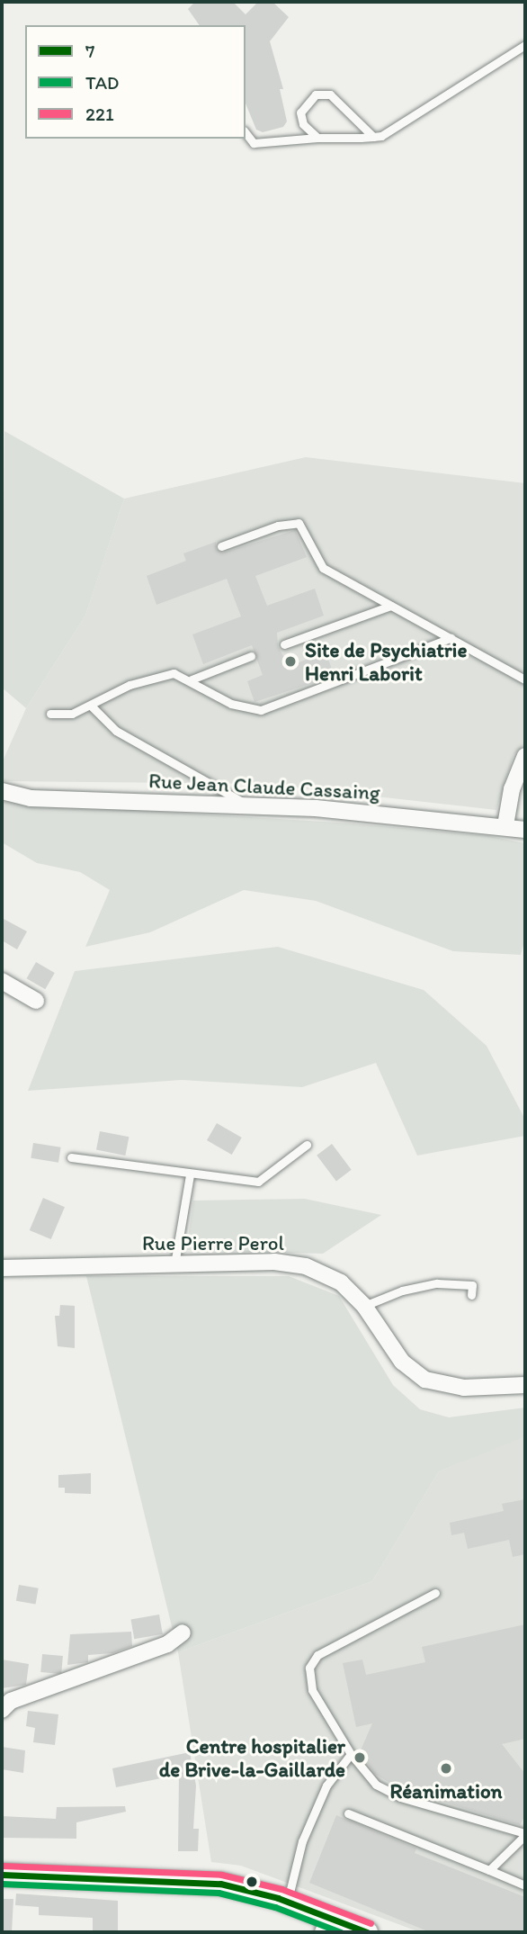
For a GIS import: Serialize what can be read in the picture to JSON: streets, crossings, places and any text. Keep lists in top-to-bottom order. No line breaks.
{"streets":{"street":["Rue Jean Claude Cassaing","Rue Pierre Perol"]},"places":["Site de Psychiatrie Henri Laborit","Centre hospitalier de Brive-la-Gaillarde","Réanimation"],"lines":["transit line 221","transit line 7","transit line TAD"],"legend":["7","TAD","221"]}
